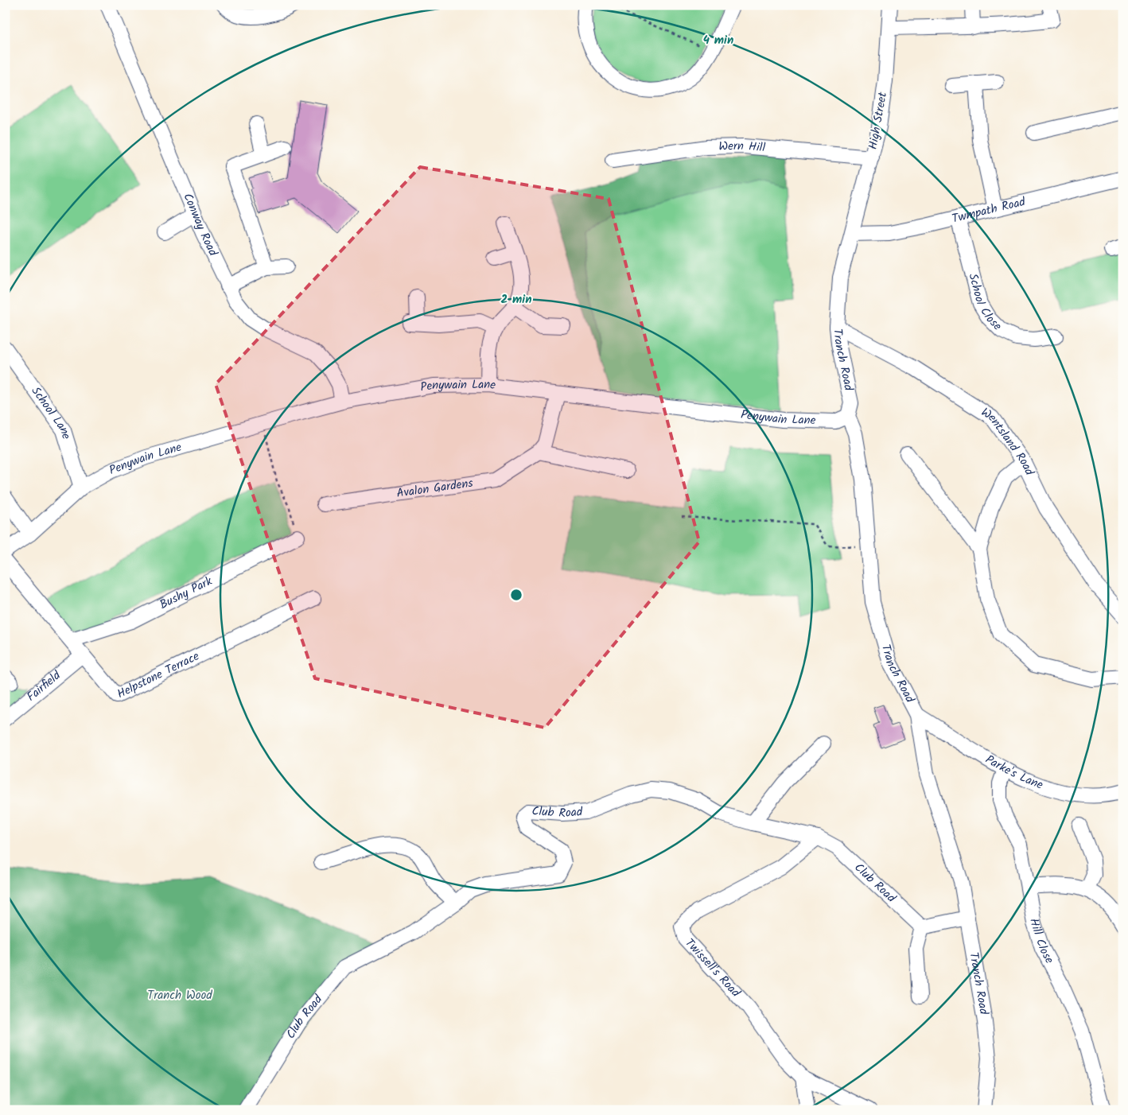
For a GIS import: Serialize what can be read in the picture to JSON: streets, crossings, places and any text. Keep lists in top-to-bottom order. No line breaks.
{"streets":{"street":["High Street","Wern Hill","Twmpath Road","Conway Road","School Close","Tranch Road","Penywain Lane","School Lane","Wentsland Road","Avalon Gardens","Bushy Park","Helpstone Terrace","Fairfield","Parke's Lane","Club Road","Hill Close","Twissell's Road"]},"crossings":[["High Street","Wern Hill"],["High Street","Twmpath Road"],["High Street","Tranch Road"],["Twmpath Road","School Close"],["Twmpath Road","Tranch Road"],["Conway Road","Penywain Lane"],["Tranch Road","Penywain Lane"],["Tranch Road","Wentsland Road"],["Tranch Road","Parke's Lane"],["Penywain Lane","School Lane"],["Penywain Lane","Avalon Gardens"],["Bushy Park","Helpstone Terrace"],["Helpstone Terrace","Fairfield"],["Parke's Lane","Hill Close"],["Club Road","Twissell's Road"]],"parks":["Tranch Wood"],"rings":["4 min","2 min"]}
